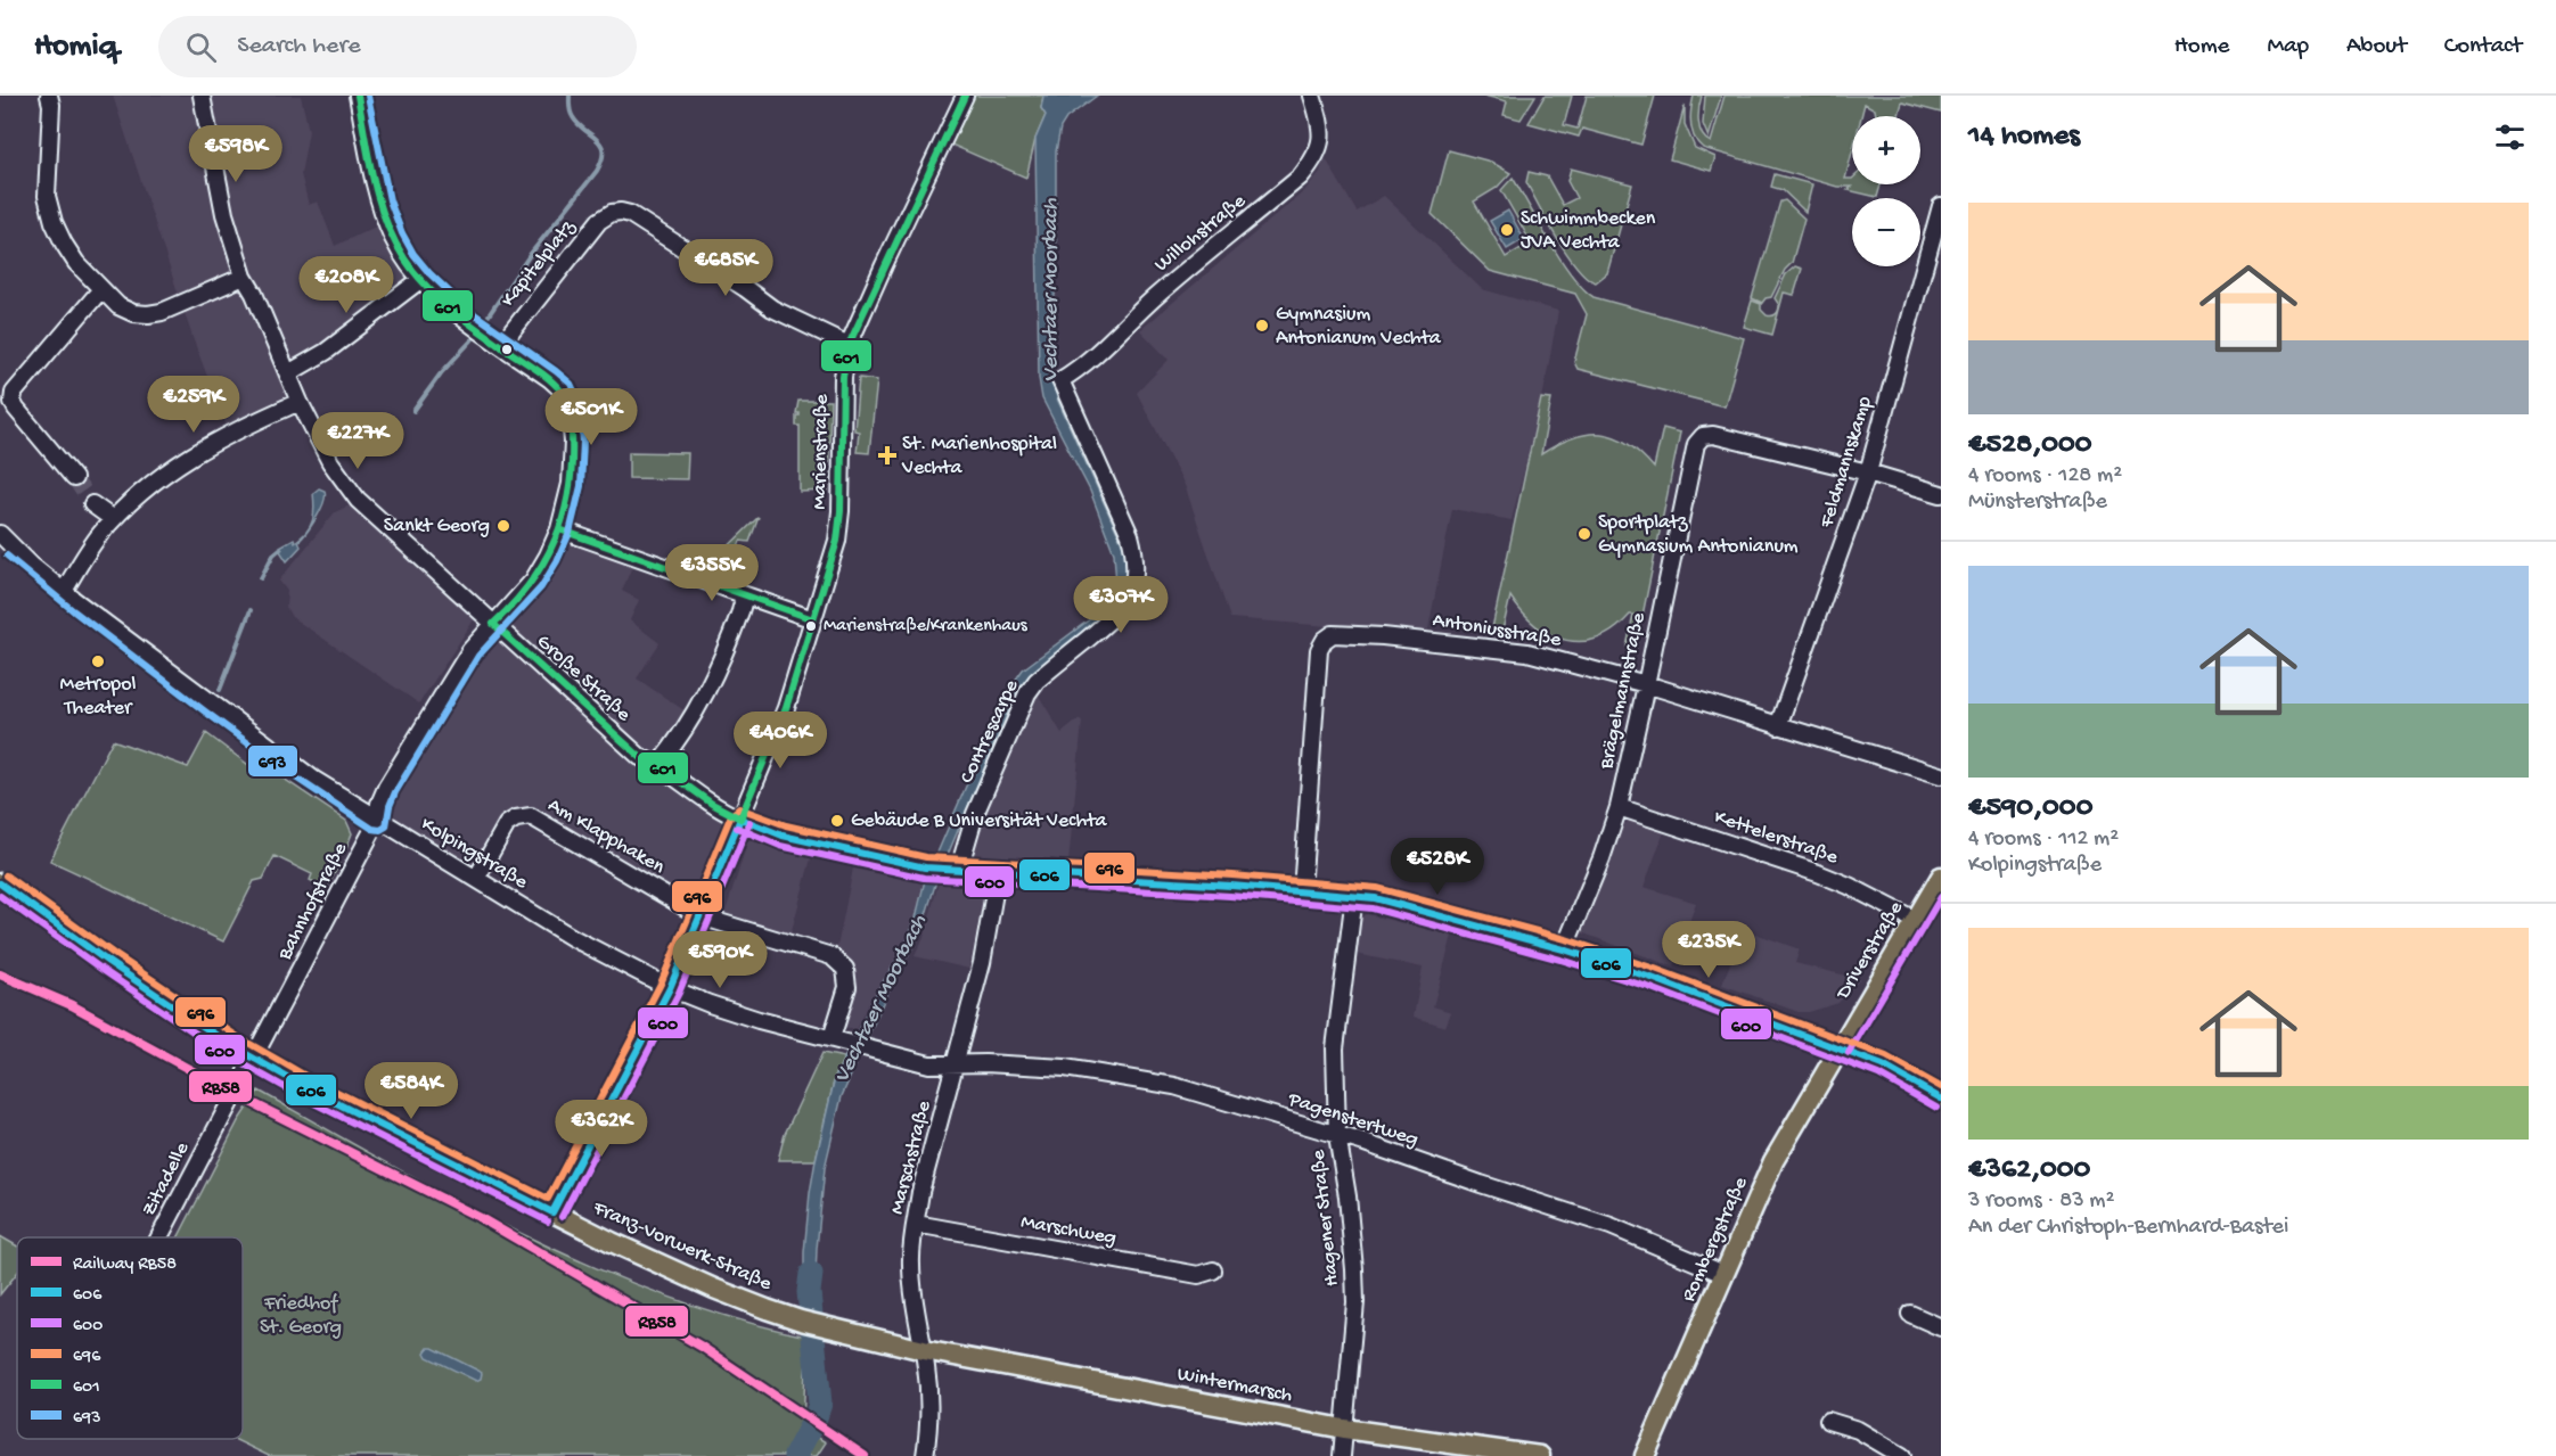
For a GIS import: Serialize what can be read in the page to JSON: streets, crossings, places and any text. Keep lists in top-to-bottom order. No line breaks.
{"streets":{"main road":["Driverstraße","Rombergstraße","Franz-Vorwerk-Straße","Wintermarsch"],"street":["Willohstraße","Kapitelplatz","Marienstraße","Feldmannskamp","Antoniusstraße","Große Straße","Brägelmannstraße","Contrescarpe","Am Klapphaken","Kettelerstraße","Kolpingstraße","Bahnhofstraße","Pagenstertweg","Marschstraße","Zitadelle","Hagener Straße","Marschweg"]},"crossings":[["Willohstraße","Contrescarpe"],["Kapitelplatz","Marienstraße"],["Kapitelplatz","Bahnhofstraße"],["Marienstraße","Große Straße"],["Feldmannskamp","Antoniusstraße"],["Feldmannskamp","Brägelmannstraße"],["Antoniusstraße","Große Straße"],["Antoniusstraße","Brägelmannstraße"],["Große Straße","Brägelmannstraße"],["Große Straße","Contrescarpe"],["Große Straße","Bahnhofstraße"],["Große Straße","Driverstraße"],["Große Straße","Marschstraße"],["Große Straße","Hagener Straße"],["Große Straße","Rombergstraße"],["Brägelmannstraße","Kettelerstraße"],["Am Klapphaken","Kolpingstraße"],["Kettelerstraße","Driverstraße"],["Kolpingstraße","Bahnhofstraße"],["Kolpingstraße","Pagenstertweg"],["Kolpingstraße","Marschstraße"],["Bahnhofstraße","Zitadelle"],["Bahnhofstraße","Franz-Vorwerk-Straße"],["Driverstraße","Rombergstraße"],["Pagenstertweg","Marschstraße"],["Pagenstertweg","Hagener Straße"],["Pagenstertweg","Rombergstraße"],["Marschstraße","Marschweg"],["Marschstraße","Franz-Vorwerk-Straße"],["Marschstraße","Wintermarsch"],["Zitadelle","Franz-Vorwerk-Straße"],["Hagener Straße","Wintermarsch"],["Franz-Vorwerk-Straße","Wintermarsch"]],"water":["Vechtaer Moorbach"],"parks":["Friedhof St. Georg"],"places":{"other":["Schwimmbecken JVA Vechta","Gymnasium Antonianum Vechta","Sankt Georg","Sportplatz Gymnasium Antonianum","Marienstraße/Krankenhaus","Metropol Theater","Gebäude B Universität Vechta"],"health":["St. Marienhospital Vechta"]},"lines":["transit line 601","transit line 693","transit line 696","transit line 606","transit line 600","rail line RB58"],"legend":["Railway RB58","606","600","696","601","693"],"page":{"header":"Homiq","search":"Search here","nav":["Home","Map","About","Contact"],"heading":"14 homes","map_buttons":["+","−"],"price":["€598K","€685K","€208K","€259K","€501K","€227K","€355K","€307K","€406K","€528K","€235K","€590K","€584K","€362K"],"list":[{"name":"€528,000","note":"4 rooms · 128 m² · Münsterstraße"},{"name":"€590,000","note":"4 rooms · 112 m² · Kolpingstraße"},{"name":"€362,000","note":"3 rooms · 83 m² · An der Christoph-Bernhard-Bastei"}]}}
